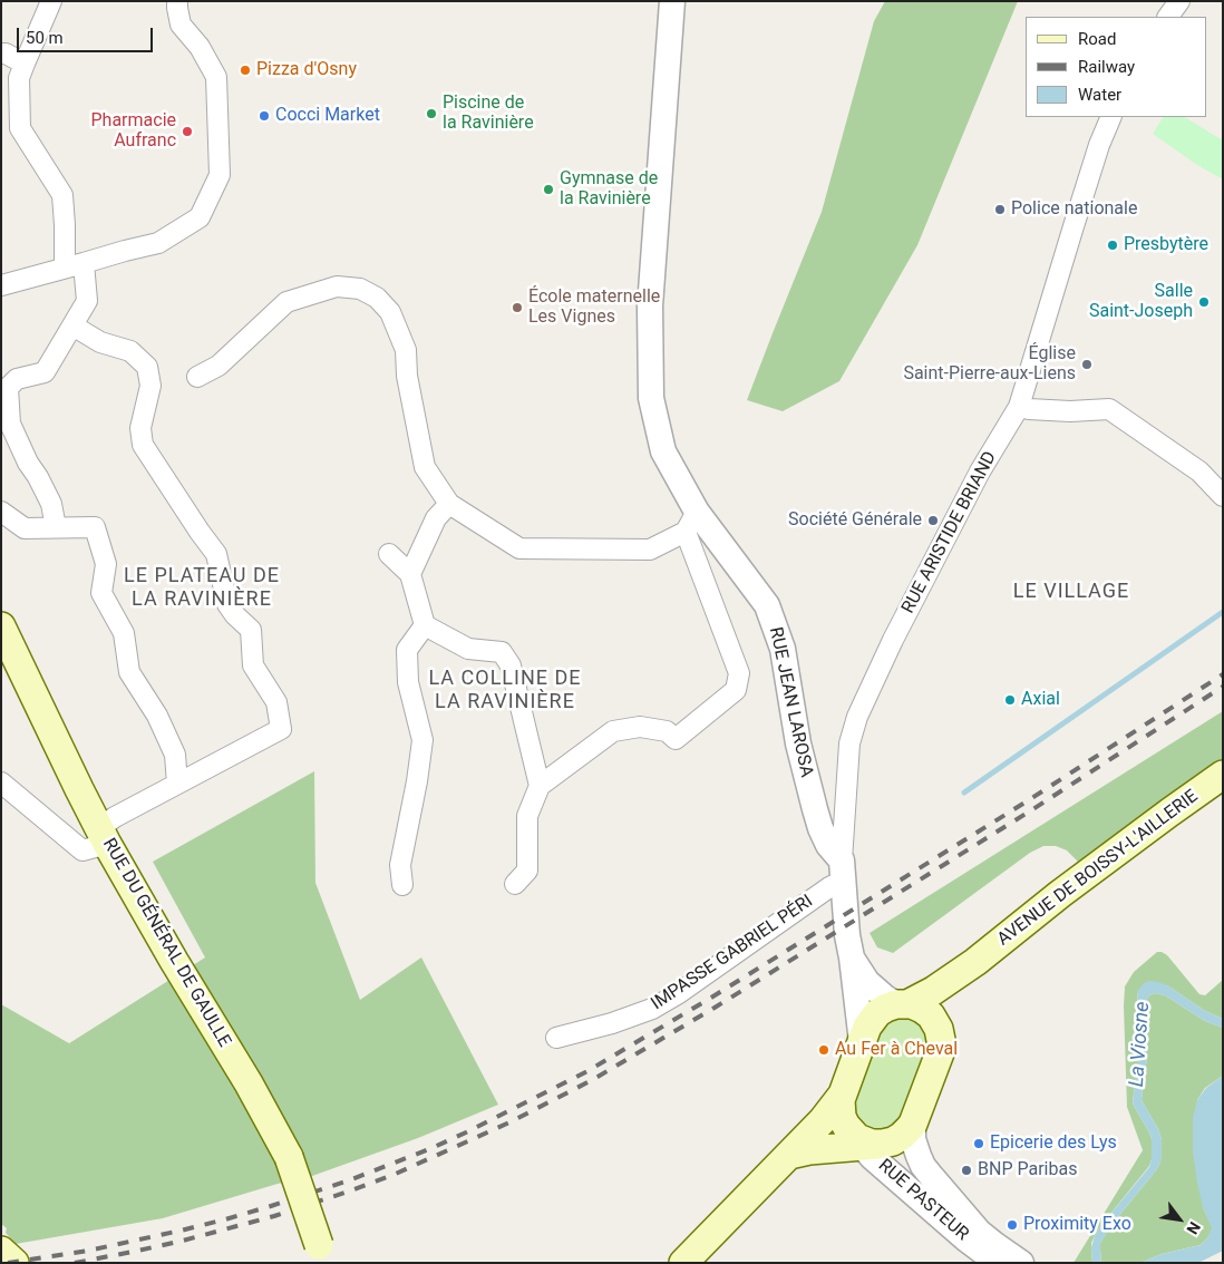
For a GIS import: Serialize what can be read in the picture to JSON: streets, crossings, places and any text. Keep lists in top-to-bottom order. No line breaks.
{"streets":{"main road":["AVENUE DE BOISSY-L'AILLERIE","RUE DU GÉNÉRAL DE GAULLE"],"street":["RUE ARISTIDE BRIAND","RUE JEAN LAROSA","IMPASSE GABRIEL PÉRI","RUE PASTEUR"]},"crossings":[["RUE ARISTIDE BRIAND","RUE JEAN LAROSA"],["RUE ARISTIDE BRIAND","AVENUE DE BOISSY-L'AILLERIE"],["RUE ARISTIDE BRIAND","IMPASSE GABRIEL PÉRI"],["RUE ARISTIDE BRIAND","RUE PASTEUR"],["RUE JEAN LAROSA","IMPASSE GABRIEL PÉRI"],["AVENUE DE BOISSY-L'AILLERIE","RUE PASTEUR"]],"districts":["LE PLATEAU DE LA RAVINIÈRE","LE VILLAGE","LA COLLINE DE LA RAVINIÈRE"],"water":["La Viosne"],"places":["Pizza d'Osny","Piscine de la Ravinière","Cocci Market","Pharmacie Aufranc","Gymnase de la Ravinière","Police nationale","Presbytère","Salle Saint-Joseph","École maternelle Les Vignes","Église Saint-Pierre-aux-Liens","Société Générale","Axial","Au Fer à Cheval","Epicerie des Lys","BNP Paribas","Proximity Exo"],"legend":["Road","Railway","Water"],"scale_bar":"50 m","north":"bottom right"}
